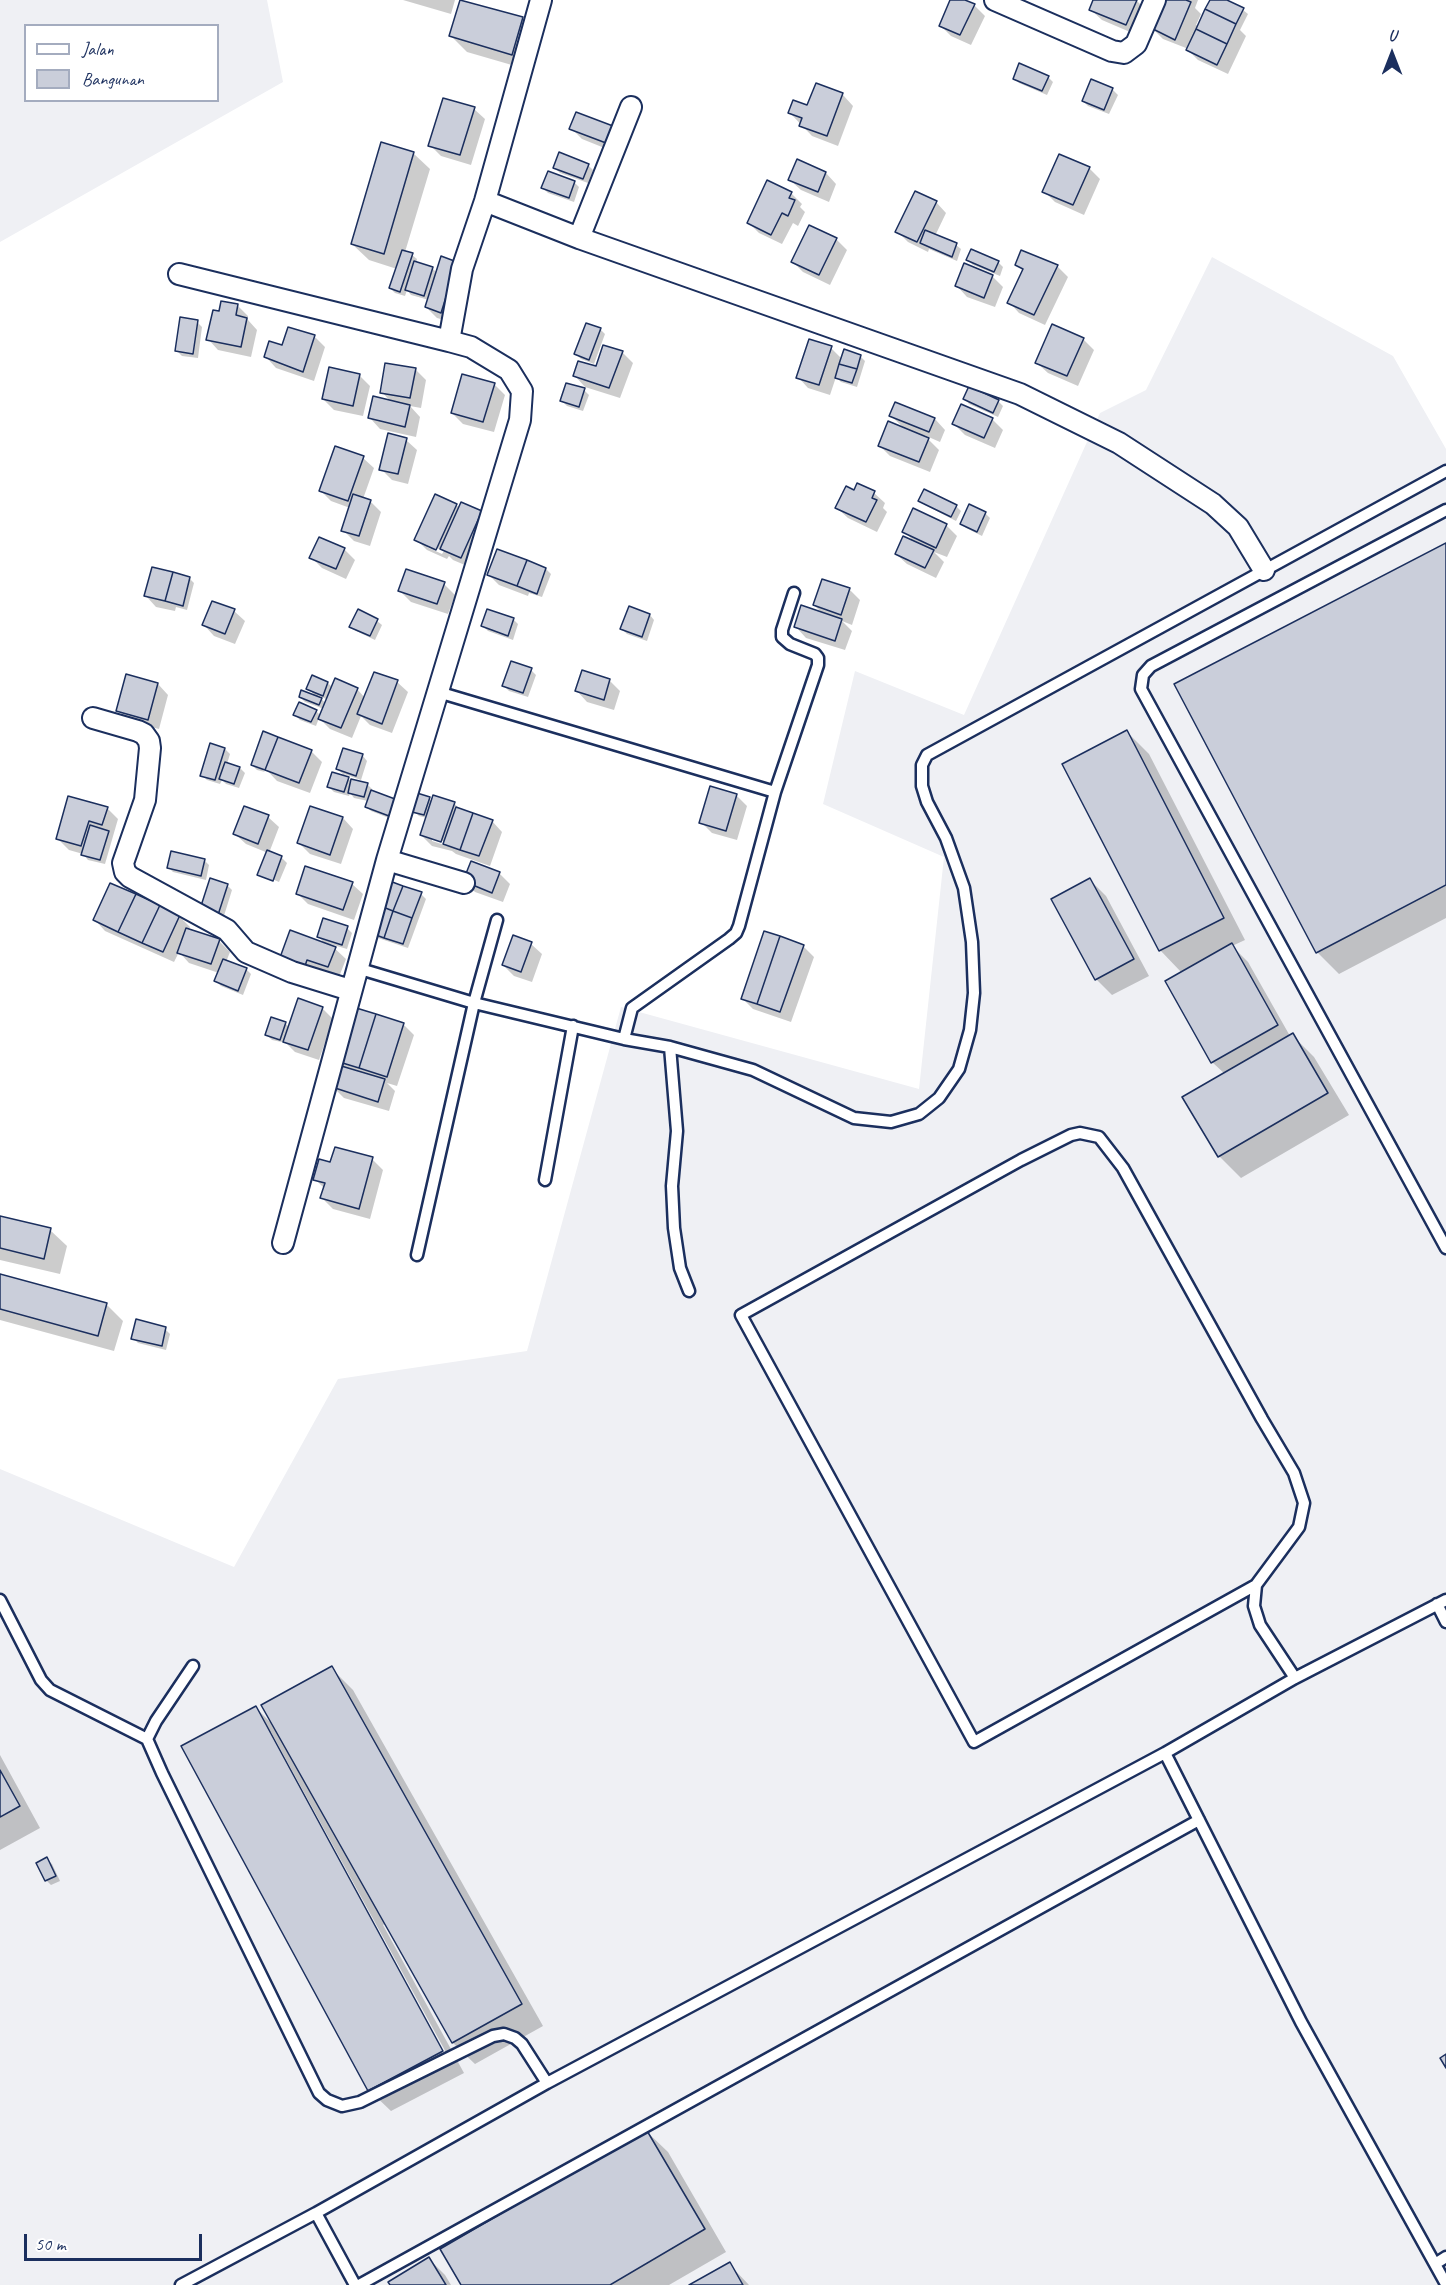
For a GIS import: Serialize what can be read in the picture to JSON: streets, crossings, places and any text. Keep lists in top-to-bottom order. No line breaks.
{"legend":["Jalan","Bangunan"],"scale_bar":"50 m","north":"top"}
